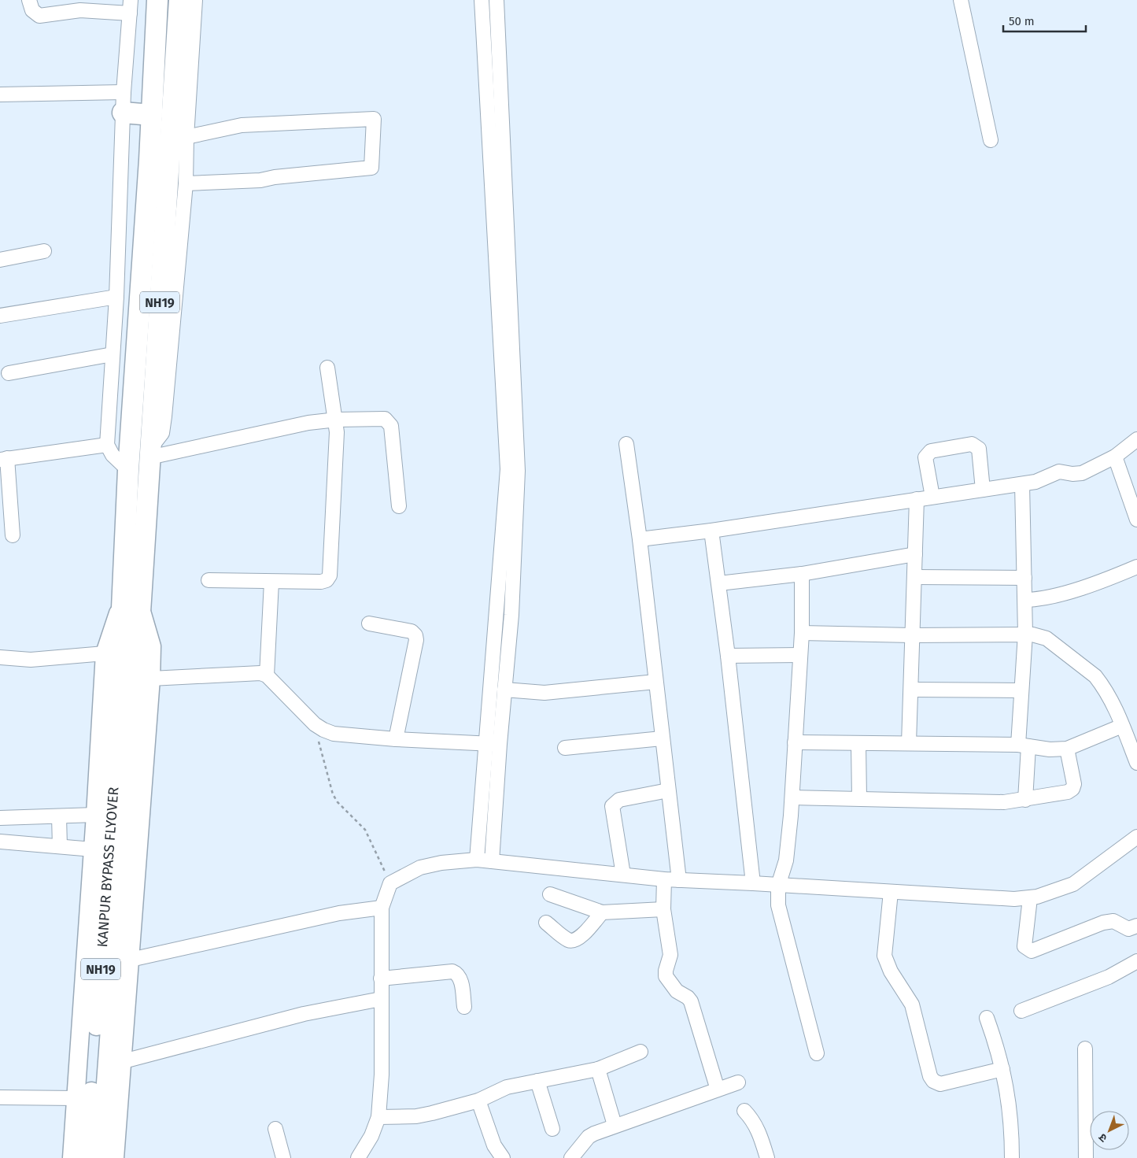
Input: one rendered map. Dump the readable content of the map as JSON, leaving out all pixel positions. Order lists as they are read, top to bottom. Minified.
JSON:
{"streets":{"highway":["NH19","KANPUR BYPASS FLYOVER"]},"crossings":[["NH19","KANPUR BYPASS FLYOVER"]],"scale_bar":"50 m","north":"bottom left"}
